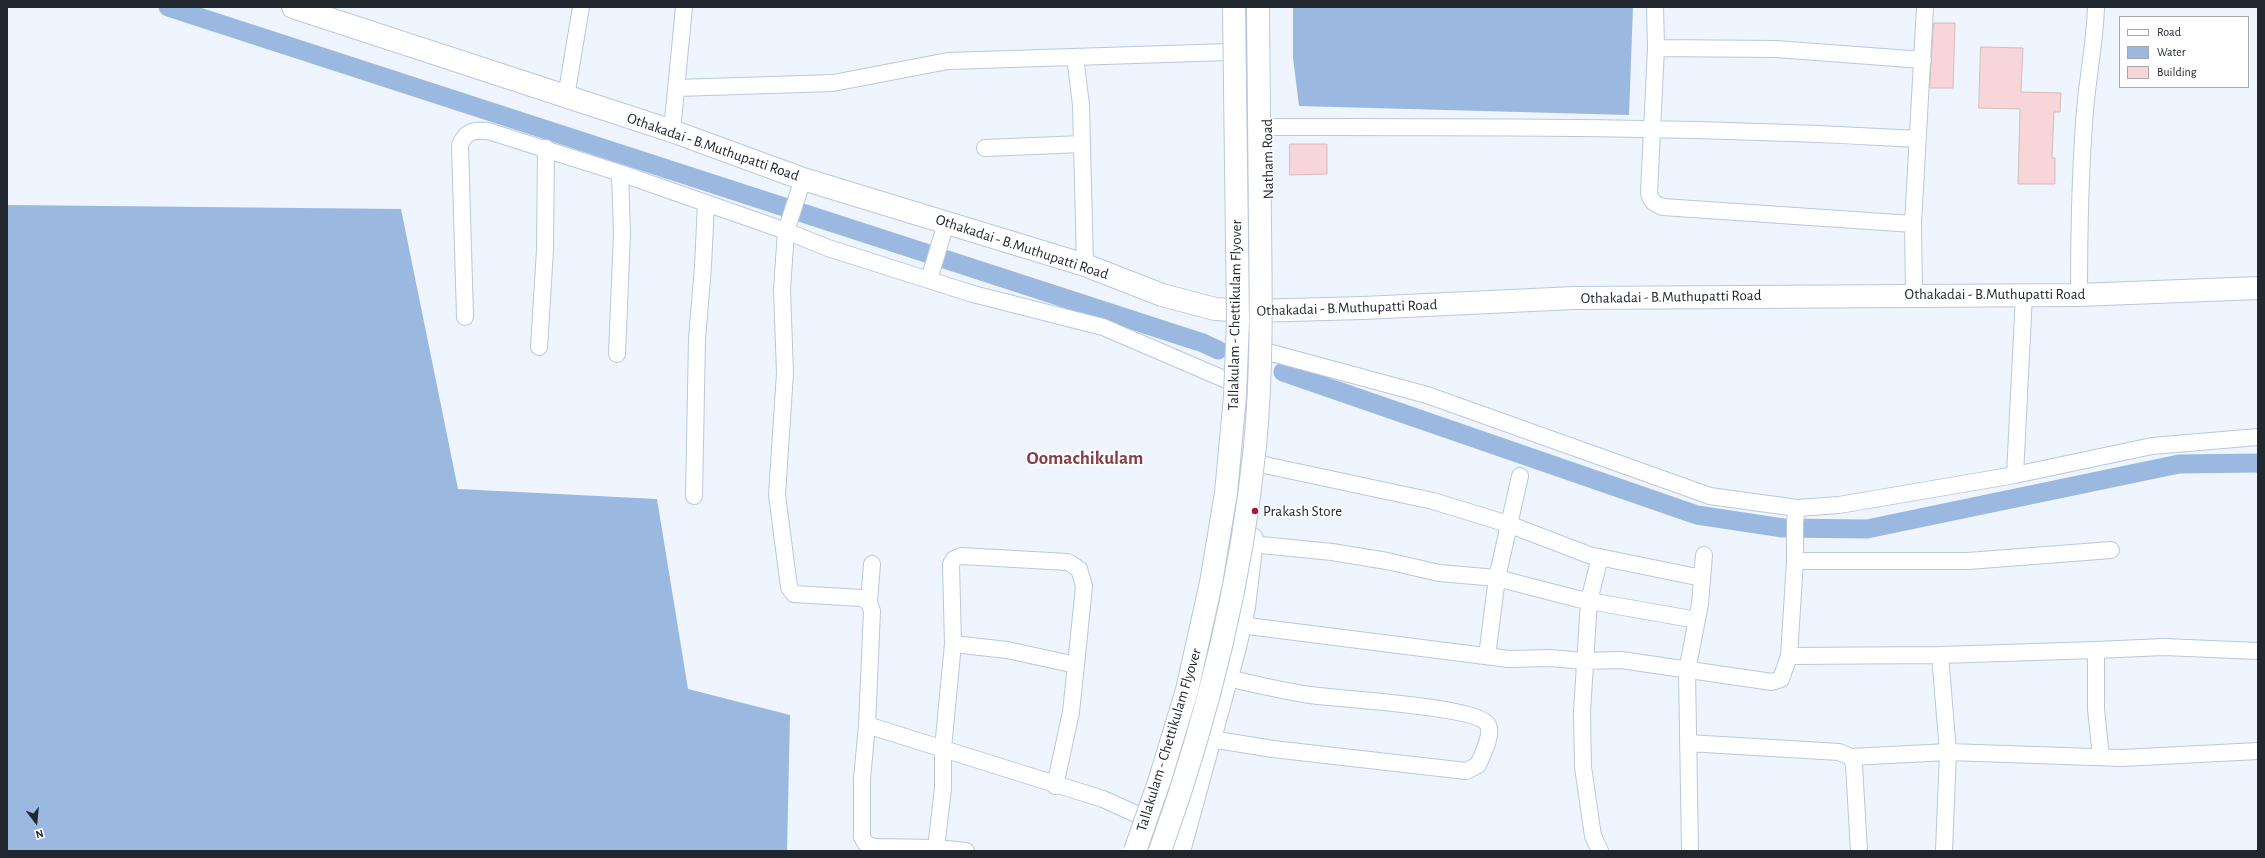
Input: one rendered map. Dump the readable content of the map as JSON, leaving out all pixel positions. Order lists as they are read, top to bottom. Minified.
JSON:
{"streets":{"main road":["Othakadai - B.Muthupatti Road","Natham Road","Tallakulam - Chettikulam Flyover"]},"crossings":[["Othakadai - B.Muthupatti Road","Natham Road"]],"districts":["Oomachikulam"],"places":["Prakash Store"],"legend":["Road","Water","Building"],"north":"bottom"}
